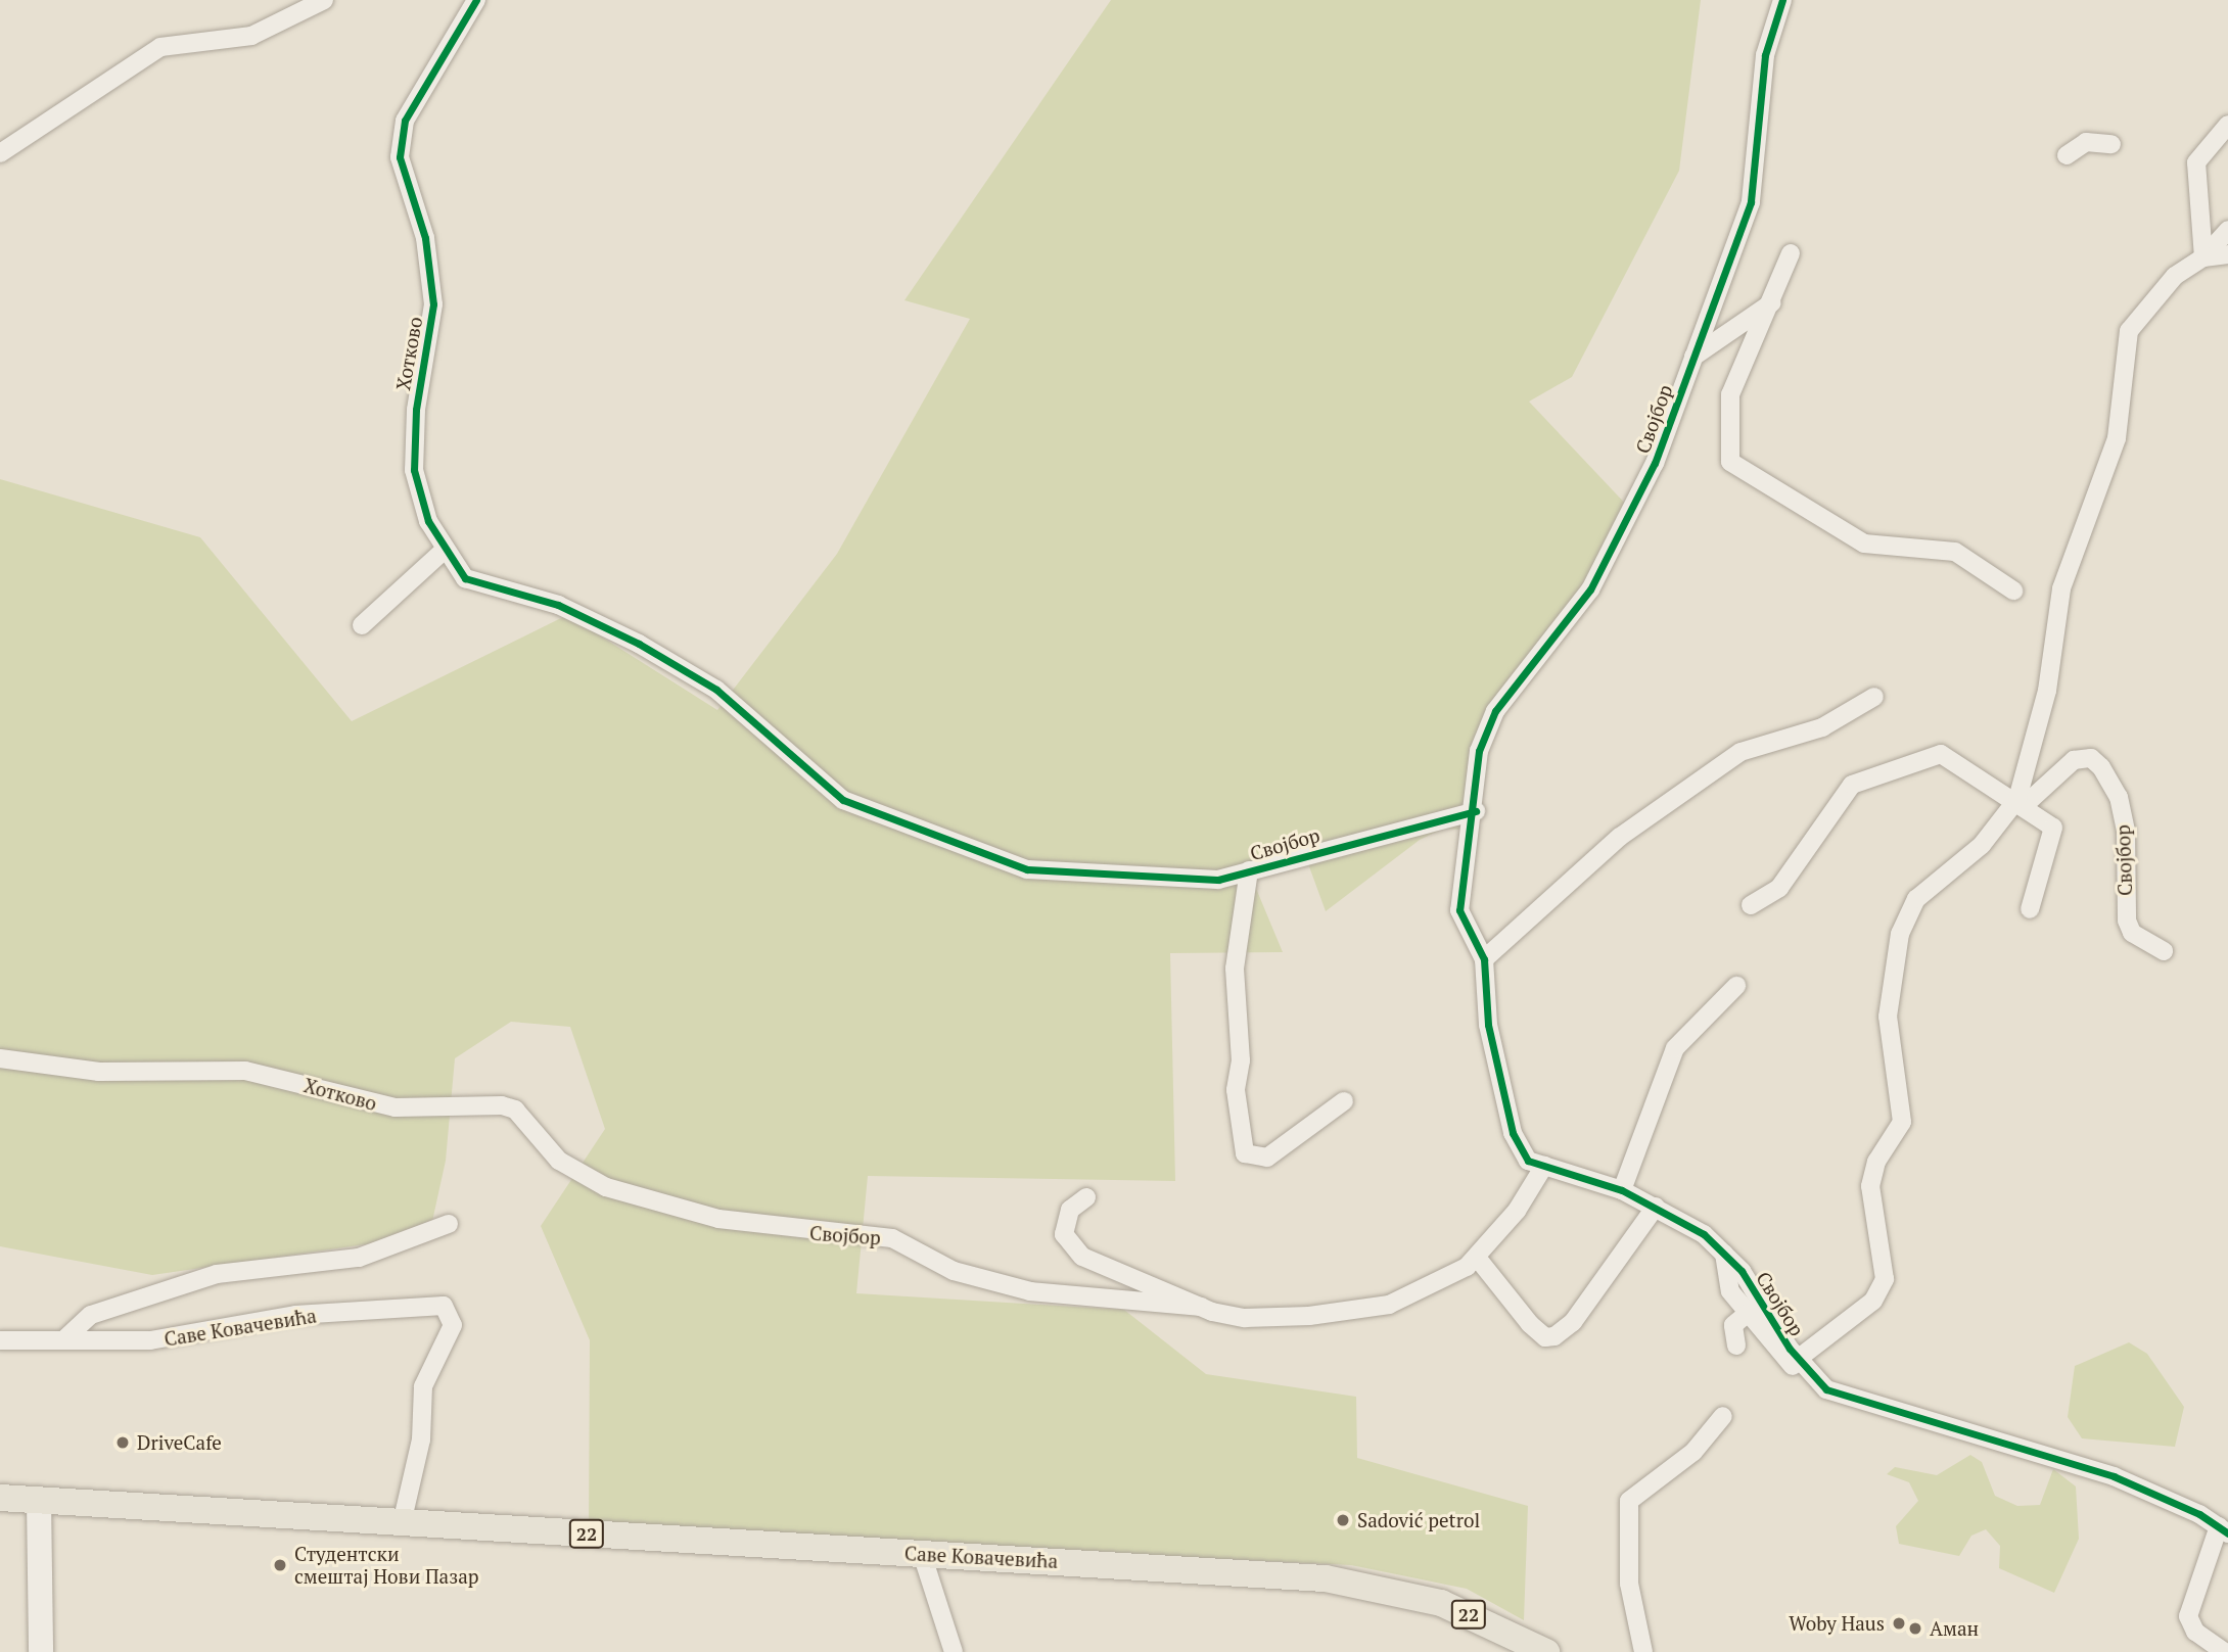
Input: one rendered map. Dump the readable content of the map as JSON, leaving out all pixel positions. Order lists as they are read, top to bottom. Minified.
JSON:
{"streets":{"main road":["Саве Ковачевића","22"],"street":["Хотково","Својбор"]},"crossings":[["Хотково","Својбор"]],"places":["DriveCafe","Sadović petrol","Студентски смештај Нови Пазар","Woby Haus","Аман"]}
